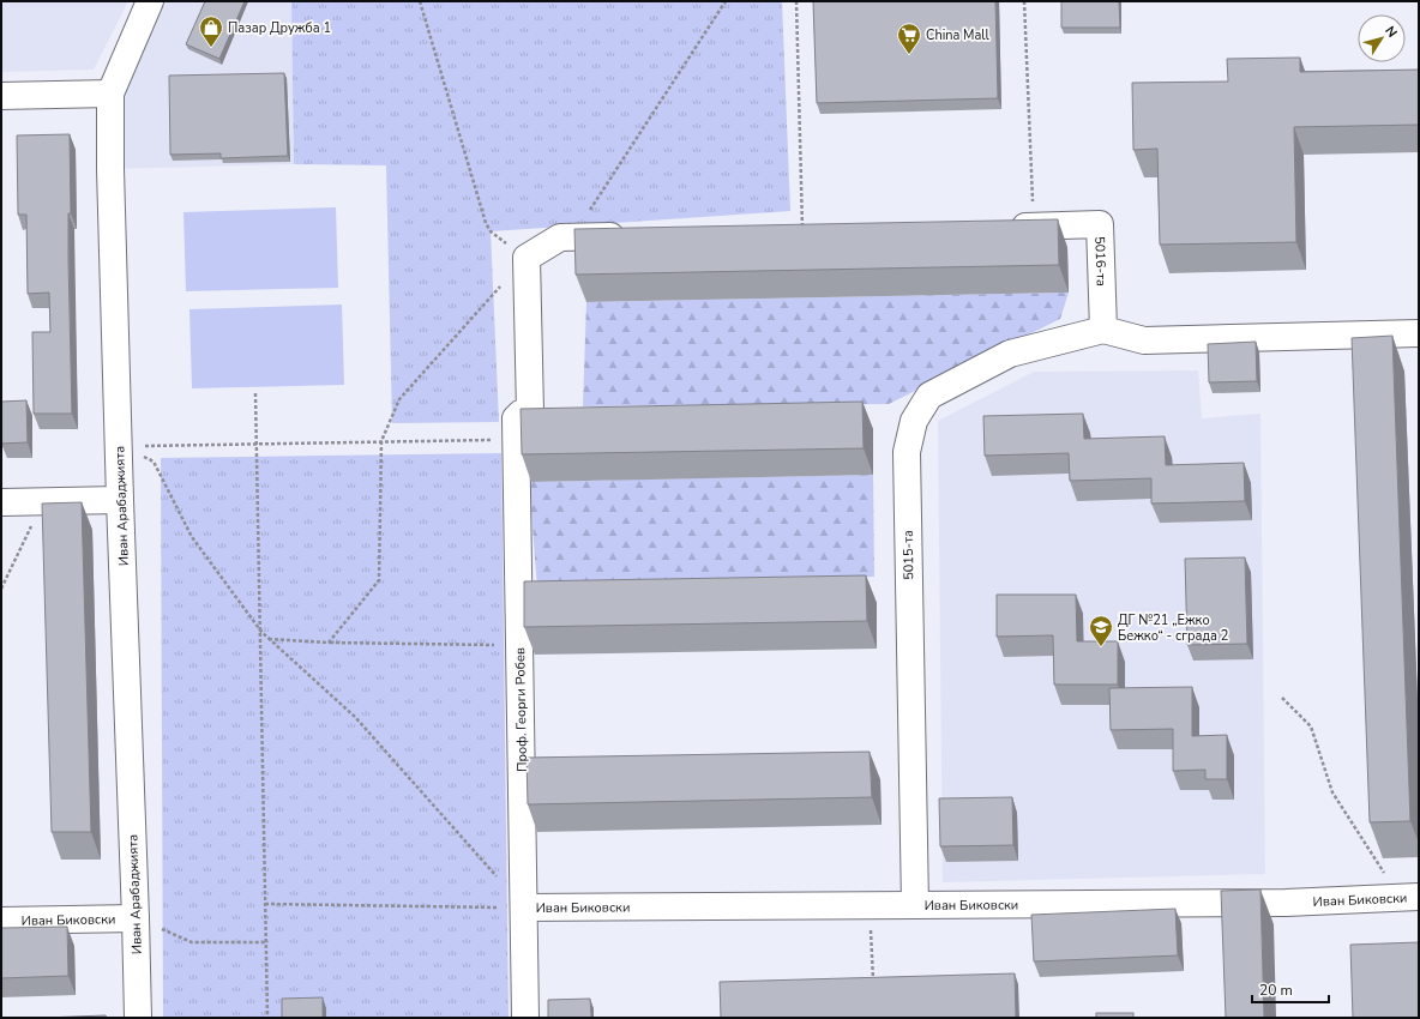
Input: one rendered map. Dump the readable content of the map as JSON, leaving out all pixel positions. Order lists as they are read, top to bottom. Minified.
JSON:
{"streets":{"street":["5016-та","Иван Арабаджията","5015-та","Проф. Георги Робев","Иван Биковски"]},"crossings":[["5016-та","5015-та"],["Иван Арабаджията","Иван Биковски"],["5015-та","Иван Биковски"],["Проф. Георги Робев","Иван Биковски"]],"places":{"shop":["Пазар Дружба 1"],"supermarket":["China Mall"],"school or university":["ДГ №21 „Ежко Бежко“ - сграда 2"]},"scale_bar":"20 m","north":"top right"}
